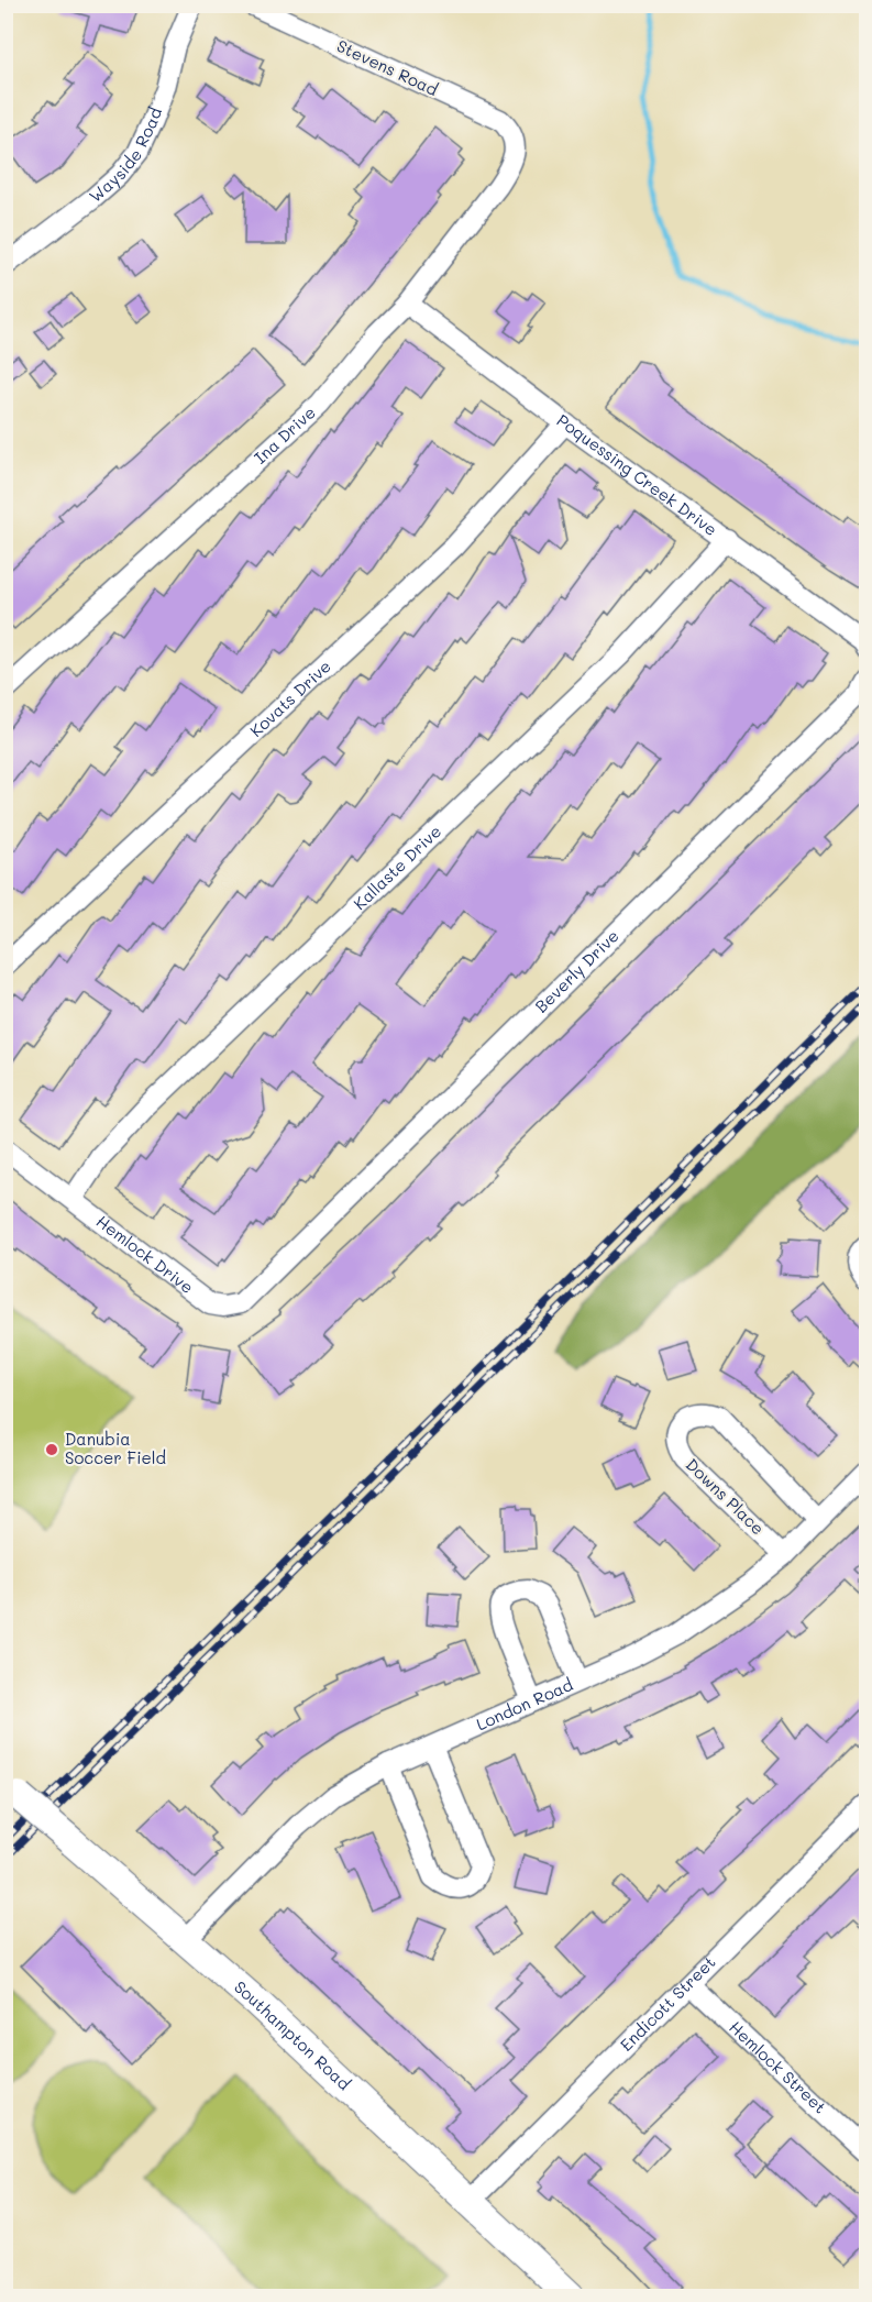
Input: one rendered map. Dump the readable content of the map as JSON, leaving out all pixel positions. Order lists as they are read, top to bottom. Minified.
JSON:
{"streets":{"street":["Stevens Road","Wayside Road","Ina Drive","Poquessing Creek Drive","Kovats Drive","Kallaste Drive","Beverly Drive","Hemlock Drive","Downs Place","London Road","Endicott Street","Southampton Road","Hemlock Street"]},"crossings":[["Stevens Road","Ina Drive"],["Ina Drive","Poquessing Creek Drive"],["Poquessing Creek Drive","Kovats Drive"],["Poquessing Creek Drive","Kallaste Drive"],["Kallaste Drive","Hemlock Drive"],["Beverly Drive","Hemlock Drive"],["Downs Place","London Road"],["London Road","Southampton Road"],["Endicott Street","Southampton Road"],["Endicott Street","Hemlock Street"]],"places":["Danubia Soccer Field"]}
